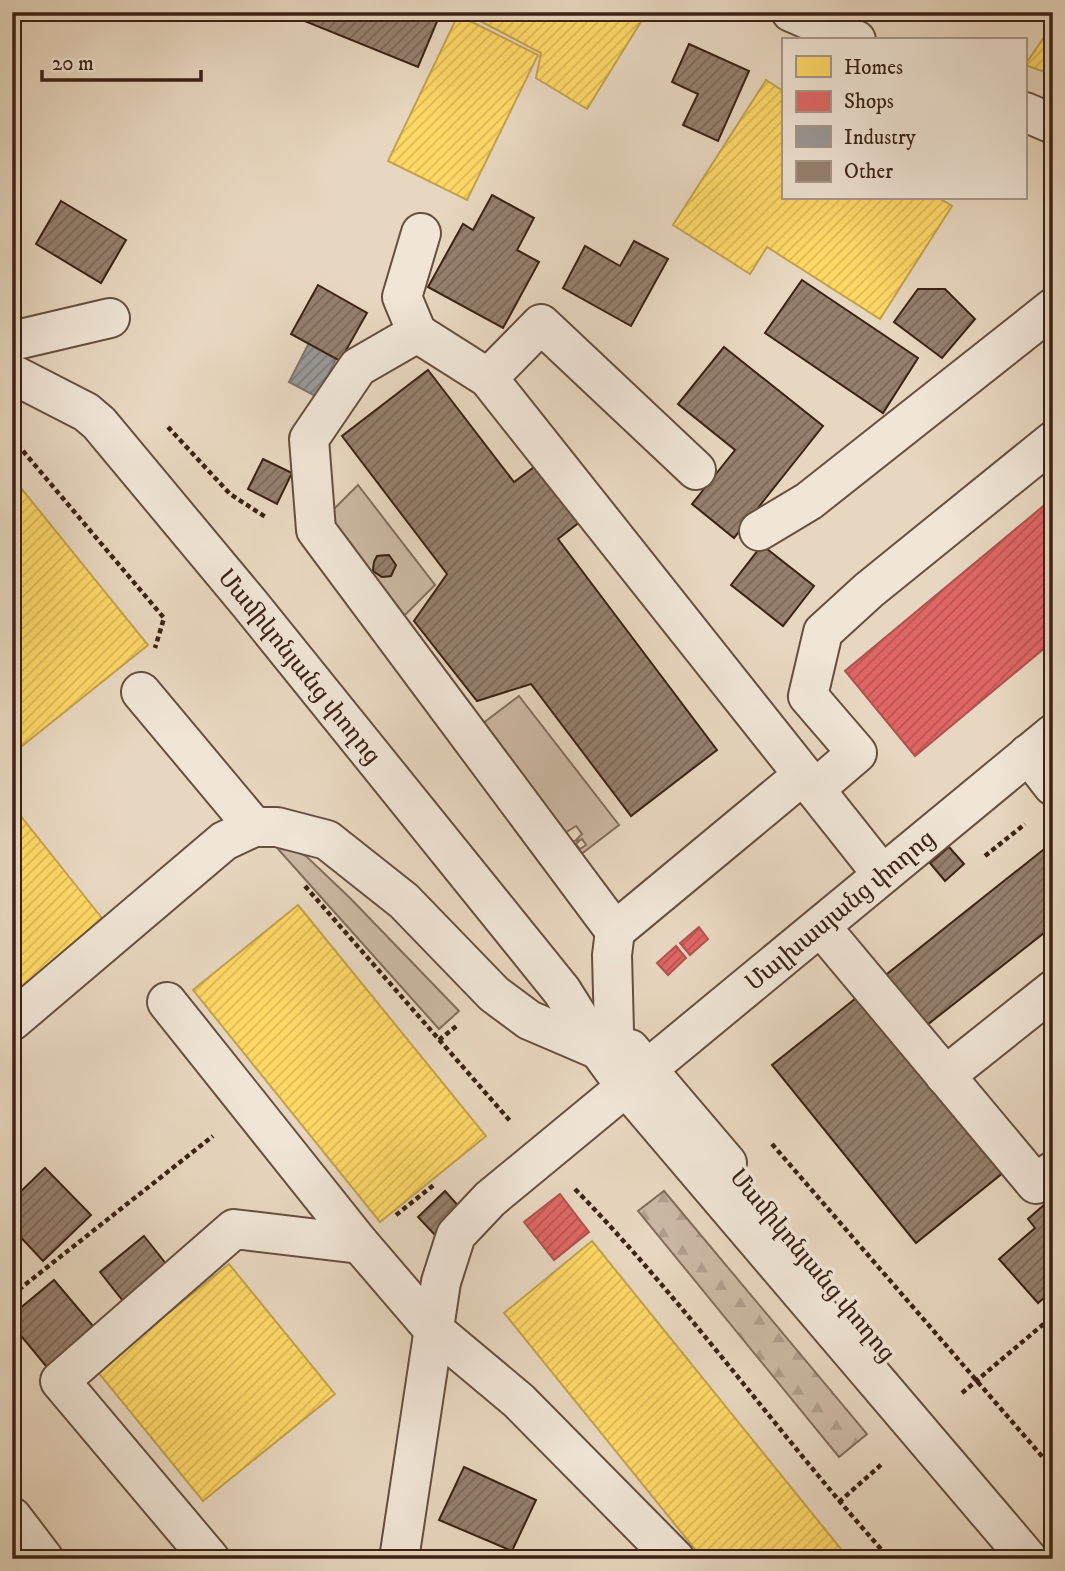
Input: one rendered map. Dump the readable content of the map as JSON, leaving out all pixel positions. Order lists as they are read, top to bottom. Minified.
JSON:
{"streets":{"street":["Մամիկոնյանց փողոց","Մալխասյանց փողոց"]},"crossings":[["Մամիկոնյանց փողոց","Մալխասյանց փողոց"]],"legend":["Homes","Shops","Industry","Other"],"scale_bar":"20 m"}
